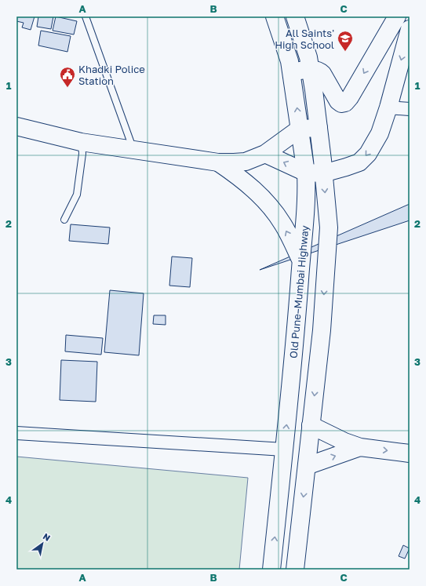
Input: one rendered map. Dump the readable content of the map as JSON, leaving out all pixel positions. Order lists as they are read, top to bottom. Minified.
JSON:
{"streets":{"main road":["Old Pune–Mumbai Highway"]},"places":{"school or university":["All Saints' High School"],"public building":["Khadki Police Station"]},"north":"top right","grid":{"columns":["A","B","C"],"rows":["1","2","3","4"]}}
